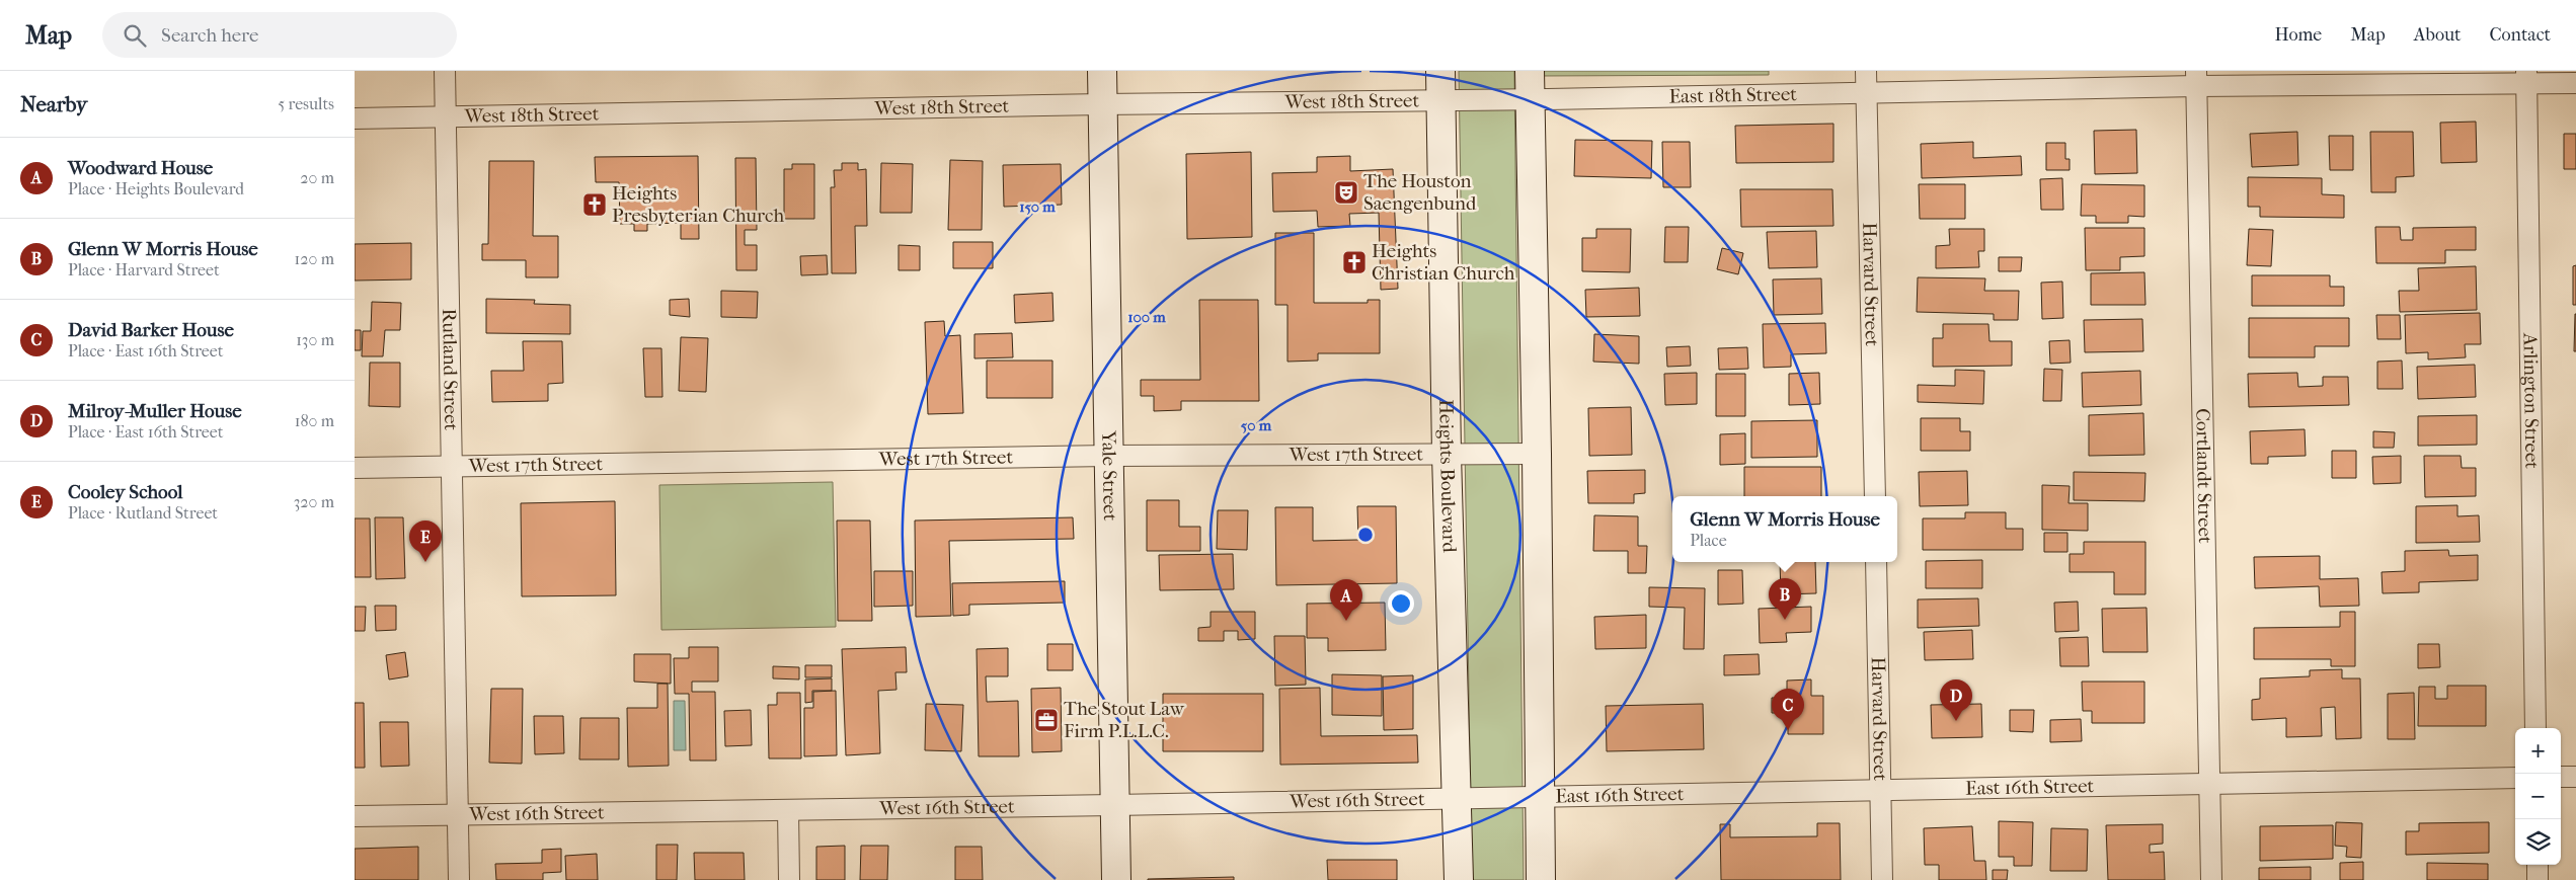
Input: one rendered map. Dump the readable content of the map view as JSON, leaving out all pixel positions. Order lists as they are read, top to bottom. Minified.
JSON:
{"streets":{"main road":["Yale Street","Heights Boulevard"],"street":["East 18th Street","West 18th Street","Harvard Street","Rutland Street","Arlington Street","West 17th Street","Cortlandt Street","East 16th Street","West 16th Street"]},"crossings":[["East 18th Street","West 18th Street"],["East 18th Street","Harvard Street"],["East 18th Street","Arlington Street"],["East 18th Street","Cortlandt Street"],["West 18th Street","Rutland Street"],["West 18th Street","Yale Street"],["West 18th Street","Heights Boulevard"],["Harvard Street","East 16th Street"],["Rutland Street","West 17th Street"],["Rutland Street","West 16th Street"],["West 17th Street","Yale Street"],["West 17th Street","Heights Boulevard"],["Cortlandt Street","East 16th Street"],["Yale Street","West 16th Street"],["Heights Boulevard","West 16th Street"],["East 16th Street","West 16th Street"]],"places":{"theatre":["The Houston Saengenbund"],"church":["Heights Presbyterian Church","Heights Christian Church"],"office":["The Stout Law Firm P.L.L.C."]},"page":{"header":"Map","search":"Search here","nav":["Home","Map","About","Contact"],"heading":["Nearby","5 results"],"list":[{"mark":"A","name":"Woodward House","note":"Place · Heights Boulevard","value":"20 m"},{"mark":"B","name":"Glenn W Morris House","note":"Place · Harvard Street","value":"120 m"},{"mark":"C","name":"David Barker House","note":"Place · East 16th Street","value":"130 m"},{"mark":"D","name":"Milroy-Muller House","note":"Place · East 16th Street","value":"180 m"},{"mark":"E","name":"Cooley School","note":"Place · Rutland Street","value":"320 m"}],"popup":["Glenn W Morris House","Place"],"pins":["E","B","A","D","C"],"map_buttons":["+","−"]},"rings":["150 m","100 m","50 m"]}
